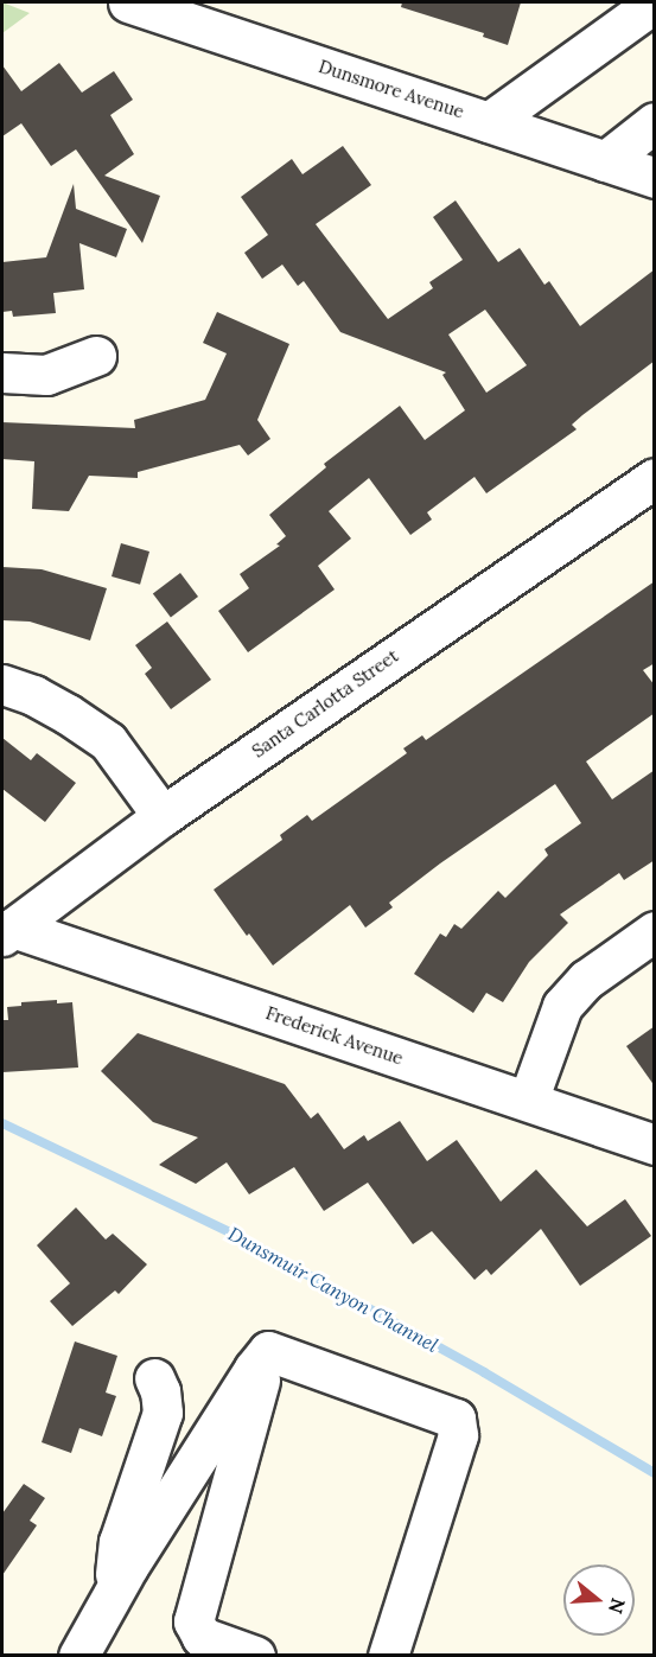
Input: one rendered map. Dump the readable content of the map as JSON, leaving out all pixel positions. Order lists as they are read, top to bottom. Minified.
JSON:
{"streets":{"street":["Dunsmore Avenue","Santa Carlotta Street","Frederick Avenue"]},"crossings":[["Santa Carlotta Street","Frederick Avenue"]],"water":["Dunsmuir Canyon Channel"],"north":"right"}
